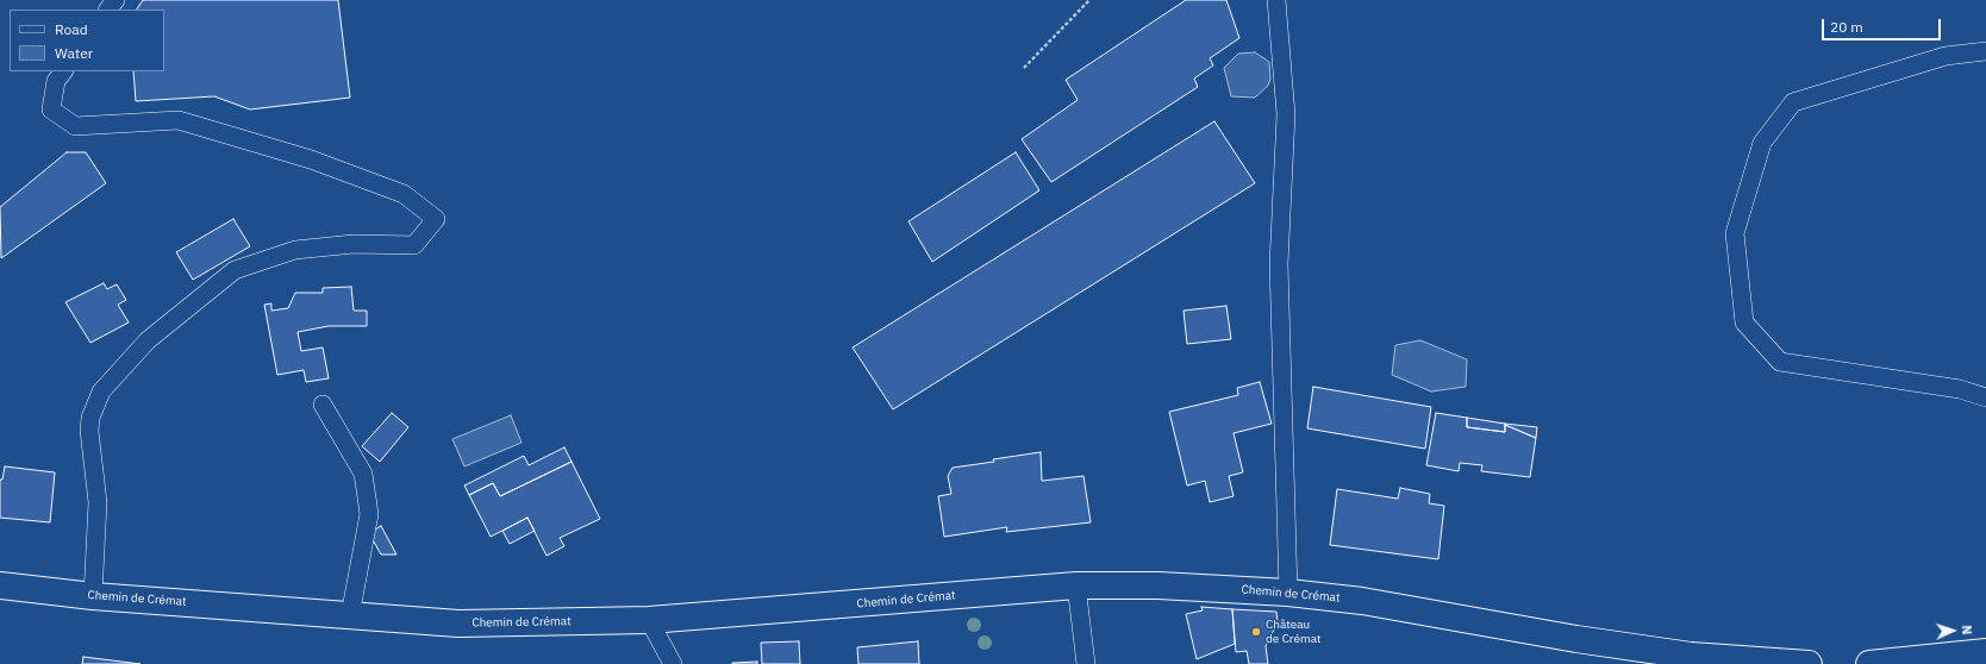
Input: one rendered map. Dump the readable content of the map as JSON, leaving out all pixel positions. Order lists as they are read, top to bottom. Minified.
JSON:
{"streets":{"street":["Chemin de Crémat"]},"places":["Château de Crémat"],"legend":["Road","Water"],"scale_bar":"20 m","north":"right"}
